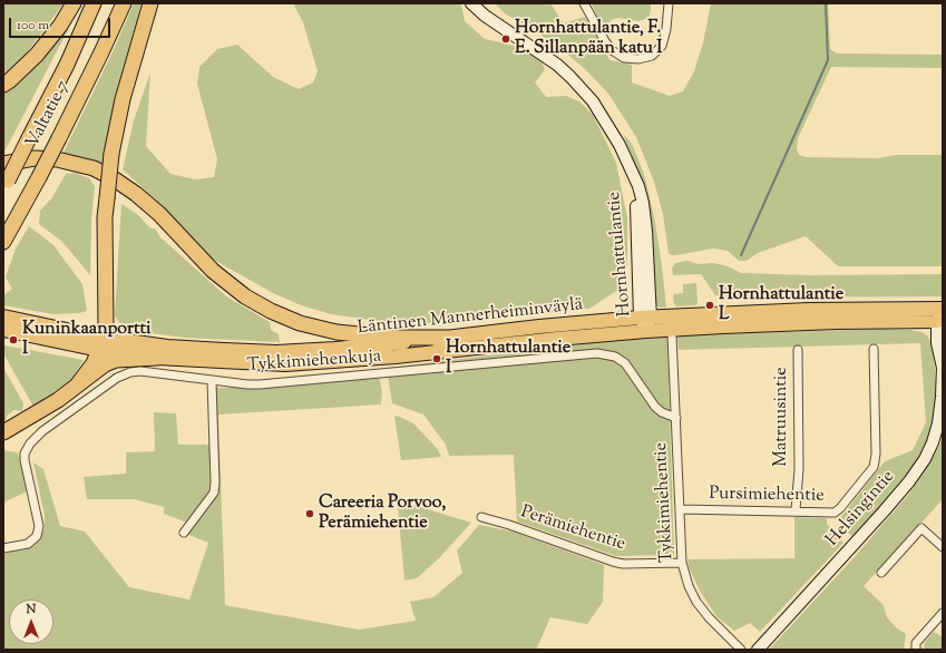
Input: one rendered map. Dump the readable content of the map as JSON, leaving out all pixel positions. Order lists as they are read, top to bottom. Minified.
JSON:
{"streets":{"highway":["Valtatie 7"],"main road":["Läntinen Mannerheiminväylä"],"street":["Hornhattulantie","Tykkimiehenkuja","Matruusintie","Pursimiehentie","Tykkimiehentie","Helsingintie","Perämiehentie"]},"crossings":[["Hornhattulantie","Läntinen Mannerheiminväylä"],["Läntinen Mannerheiminväylä","Helsingintie"],["Tykkimiehenkuja","Tykkimiehentie"],["Matruusintie","Pursimiehentie"],["Pursimiehentie","Tykkimiehentie"],["Tykkimiehentie","Perämiehentie"]],"places":["Hornhattulantie, F. E. Sillanpään katu I","Hornhattulantie L","Kuninkaanportti I","Hornhattulantie I","Careeria Porvoo, Perämiehentie"],"scale_bar":"100 m","north":"top"}
